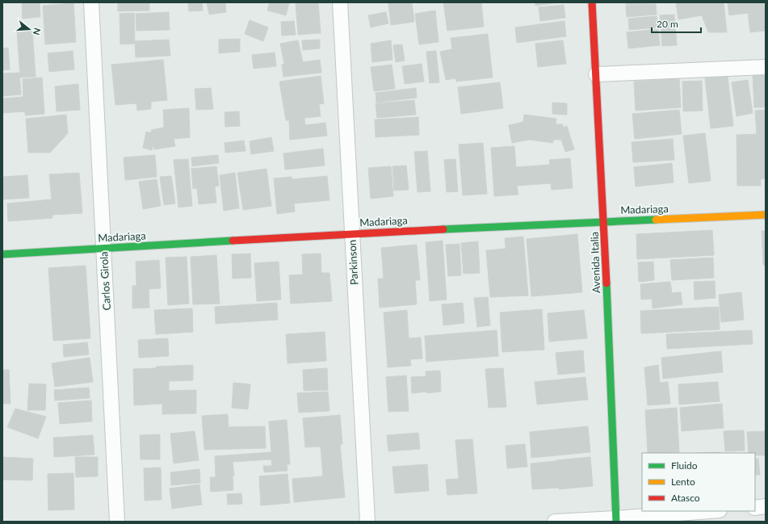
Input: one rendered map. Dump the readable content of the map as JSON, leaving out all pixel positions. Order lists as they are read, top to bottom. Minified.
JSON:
{"streets":{"street":["Madariaga","Parkinson","Avenida Italia","Carlos Girola"]},"crossings":[["Madariaga","Parkinson"],["Madariaga","Avenida Italia"],["Madariaga","Carlos Girola"]],"legend":["Fluido","Lento","Atasco"],"scale_bar":"20 m","north":"right"}
